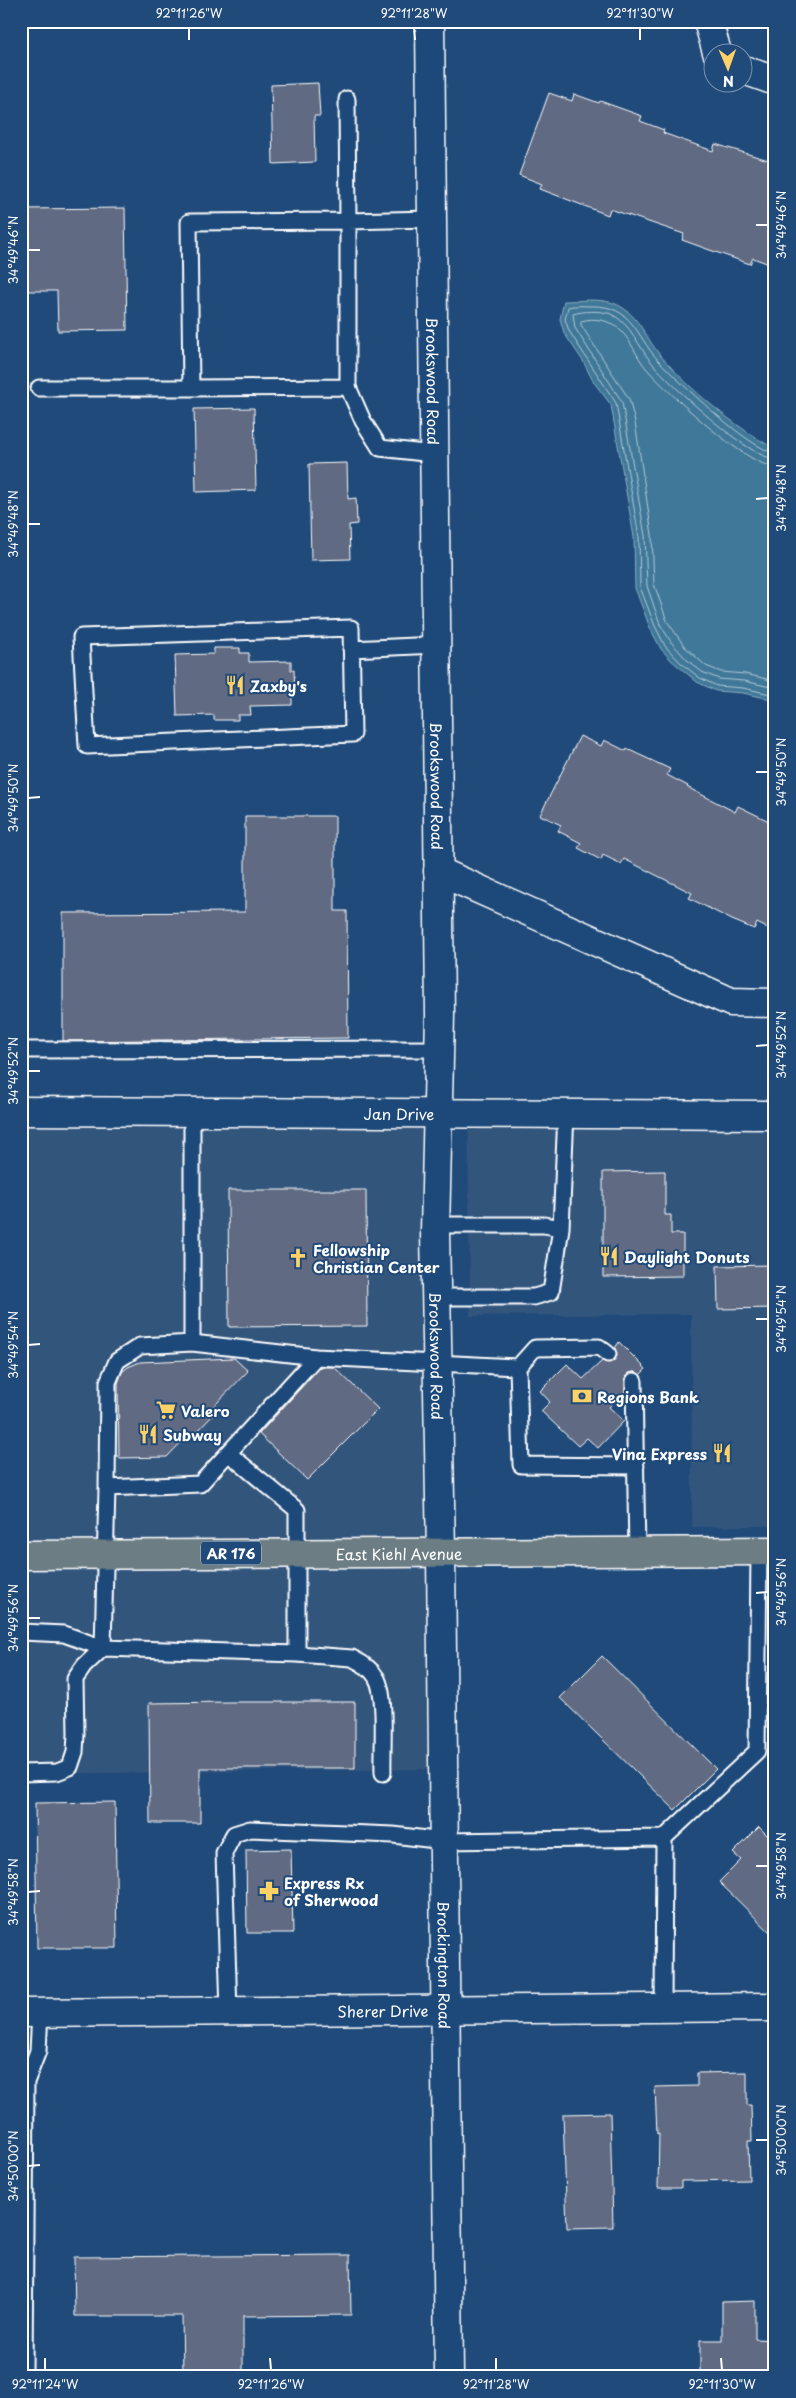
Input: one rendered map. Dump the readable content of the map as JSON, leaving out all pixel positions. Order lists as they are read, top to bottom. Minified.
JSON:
{"streets":{"main road":["Brookswood Road","Jan Drive","East Kiehl Avenue","AR 176","Brockington Road","Sherer Drive"]},"crossings":[["Brookswood Road","Jan Drive"],["Brookswood Road","East Kiehl Avenue"],["Brookswood Road","Brockington Road"],["East Kiehl Avenue","Brockington Road"],["Brockington Road","Sherer Drive"]],"places":{"restaurant":["Zaxby's","Daylight Donuts","Subway","Vina Express"],"church":["Fellowship Christian Center"],"bank":["Regions Bank"],"supermarket":["Valero"],"pharmacy":["Express Rx of Sherwood"]},"north":"bottom","coordinates":["92°11'26\"W","92°11'28\"W","92°11'30\"W","34°49'46\"N","34°49'48\"N","34°49'50\"N","34°49'52\"N","34°49'54\"N","34°49'56\"N","34°49'58\"N","34°50'00\"N","92°11'24\"W"]}
